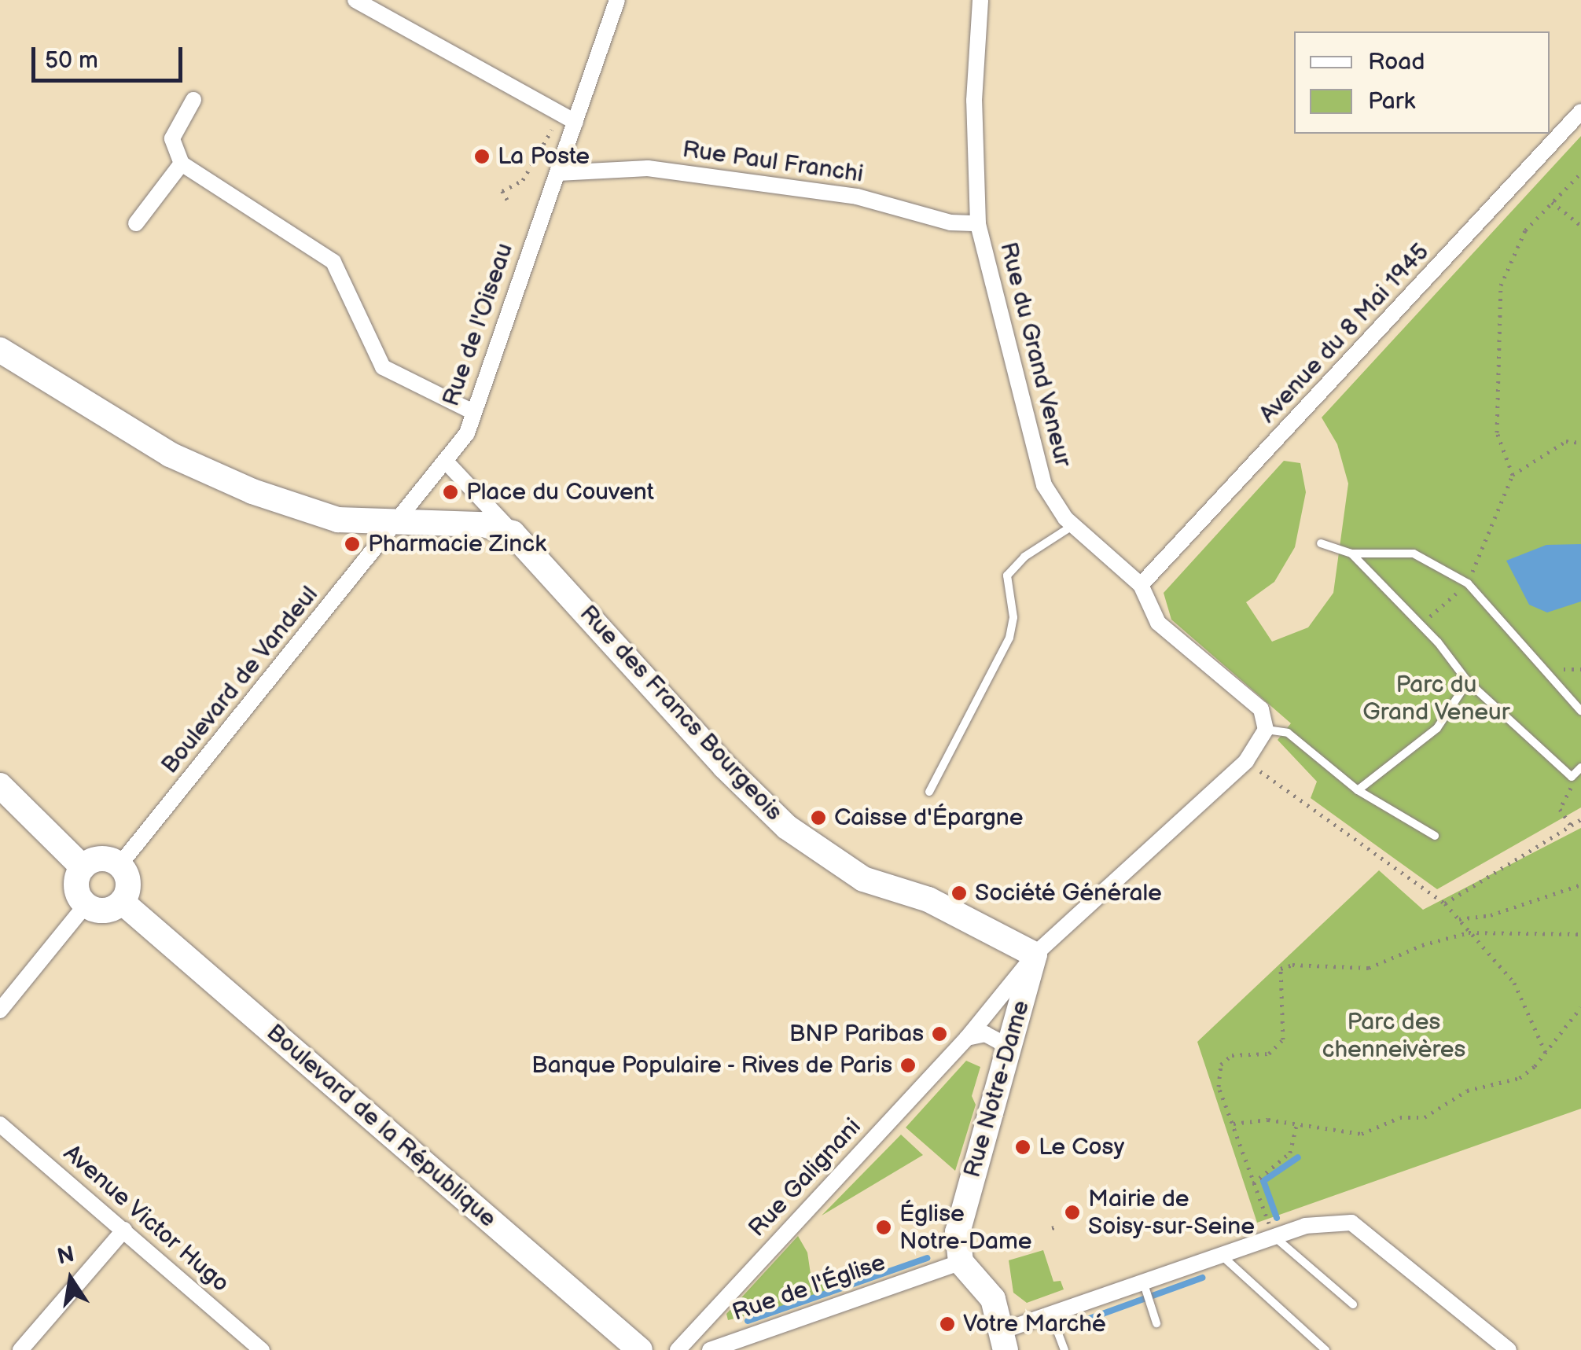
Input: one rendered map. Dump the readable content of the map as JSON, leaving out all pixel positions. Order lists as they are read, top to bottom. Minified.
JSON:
{"streets":{"main road":["Rue des Francs Bourgeois","Rue Notre-Dame","Boulevard de la République"],"street":["Rue Paul Franchi","Rue de l'Oiseau","Avenue du 8 Mai 1945","Rue du Grand Veneur","Boulevard de Vandeul","Rue Galignani","Avenue Victor Hugo","Rue de l'Église"]},"crossings":[["Rue Paul Franchi","Rue de l'Oiseau"],["Rue Paul Franchi","Rue du Grand Veneur"],["Rue de l'Oiseau","Boulevard de Vandeul"],["Rue de l'Oiseau","Rue des Francs Bourgeois"],["Avenue du 8 Mai 1945","Rue du Grand Veneur"],["Boulevard de Vandeul","Boulevard de la République"],["Rue des Francs Bourgeois","Rue Notre-Dame"],["Rue des Francs Bourgeois","Rue Galignani"],["Rue Notre-Dame","Rue Galignani"],["Rue Notre-Dame","Rue de l'Église"],["Rue Galignani","Rue de l'Église"]],"parks":["Parc du Grand Veneur","Parc des chenneivères"],"places":["La Poste","Place du Couvent","Pharmacie Zinck","Caisse d'Épargne","Société Générale","BNP Paribas","Banque Populaire - Rives de Paris","Le Cosy","Mairie de Soisy-sur-Seine","Église Notre-Dame","Votre Marché"],"legend":["Road","Park"],"scale_bar":"50 m","north":"top"}
